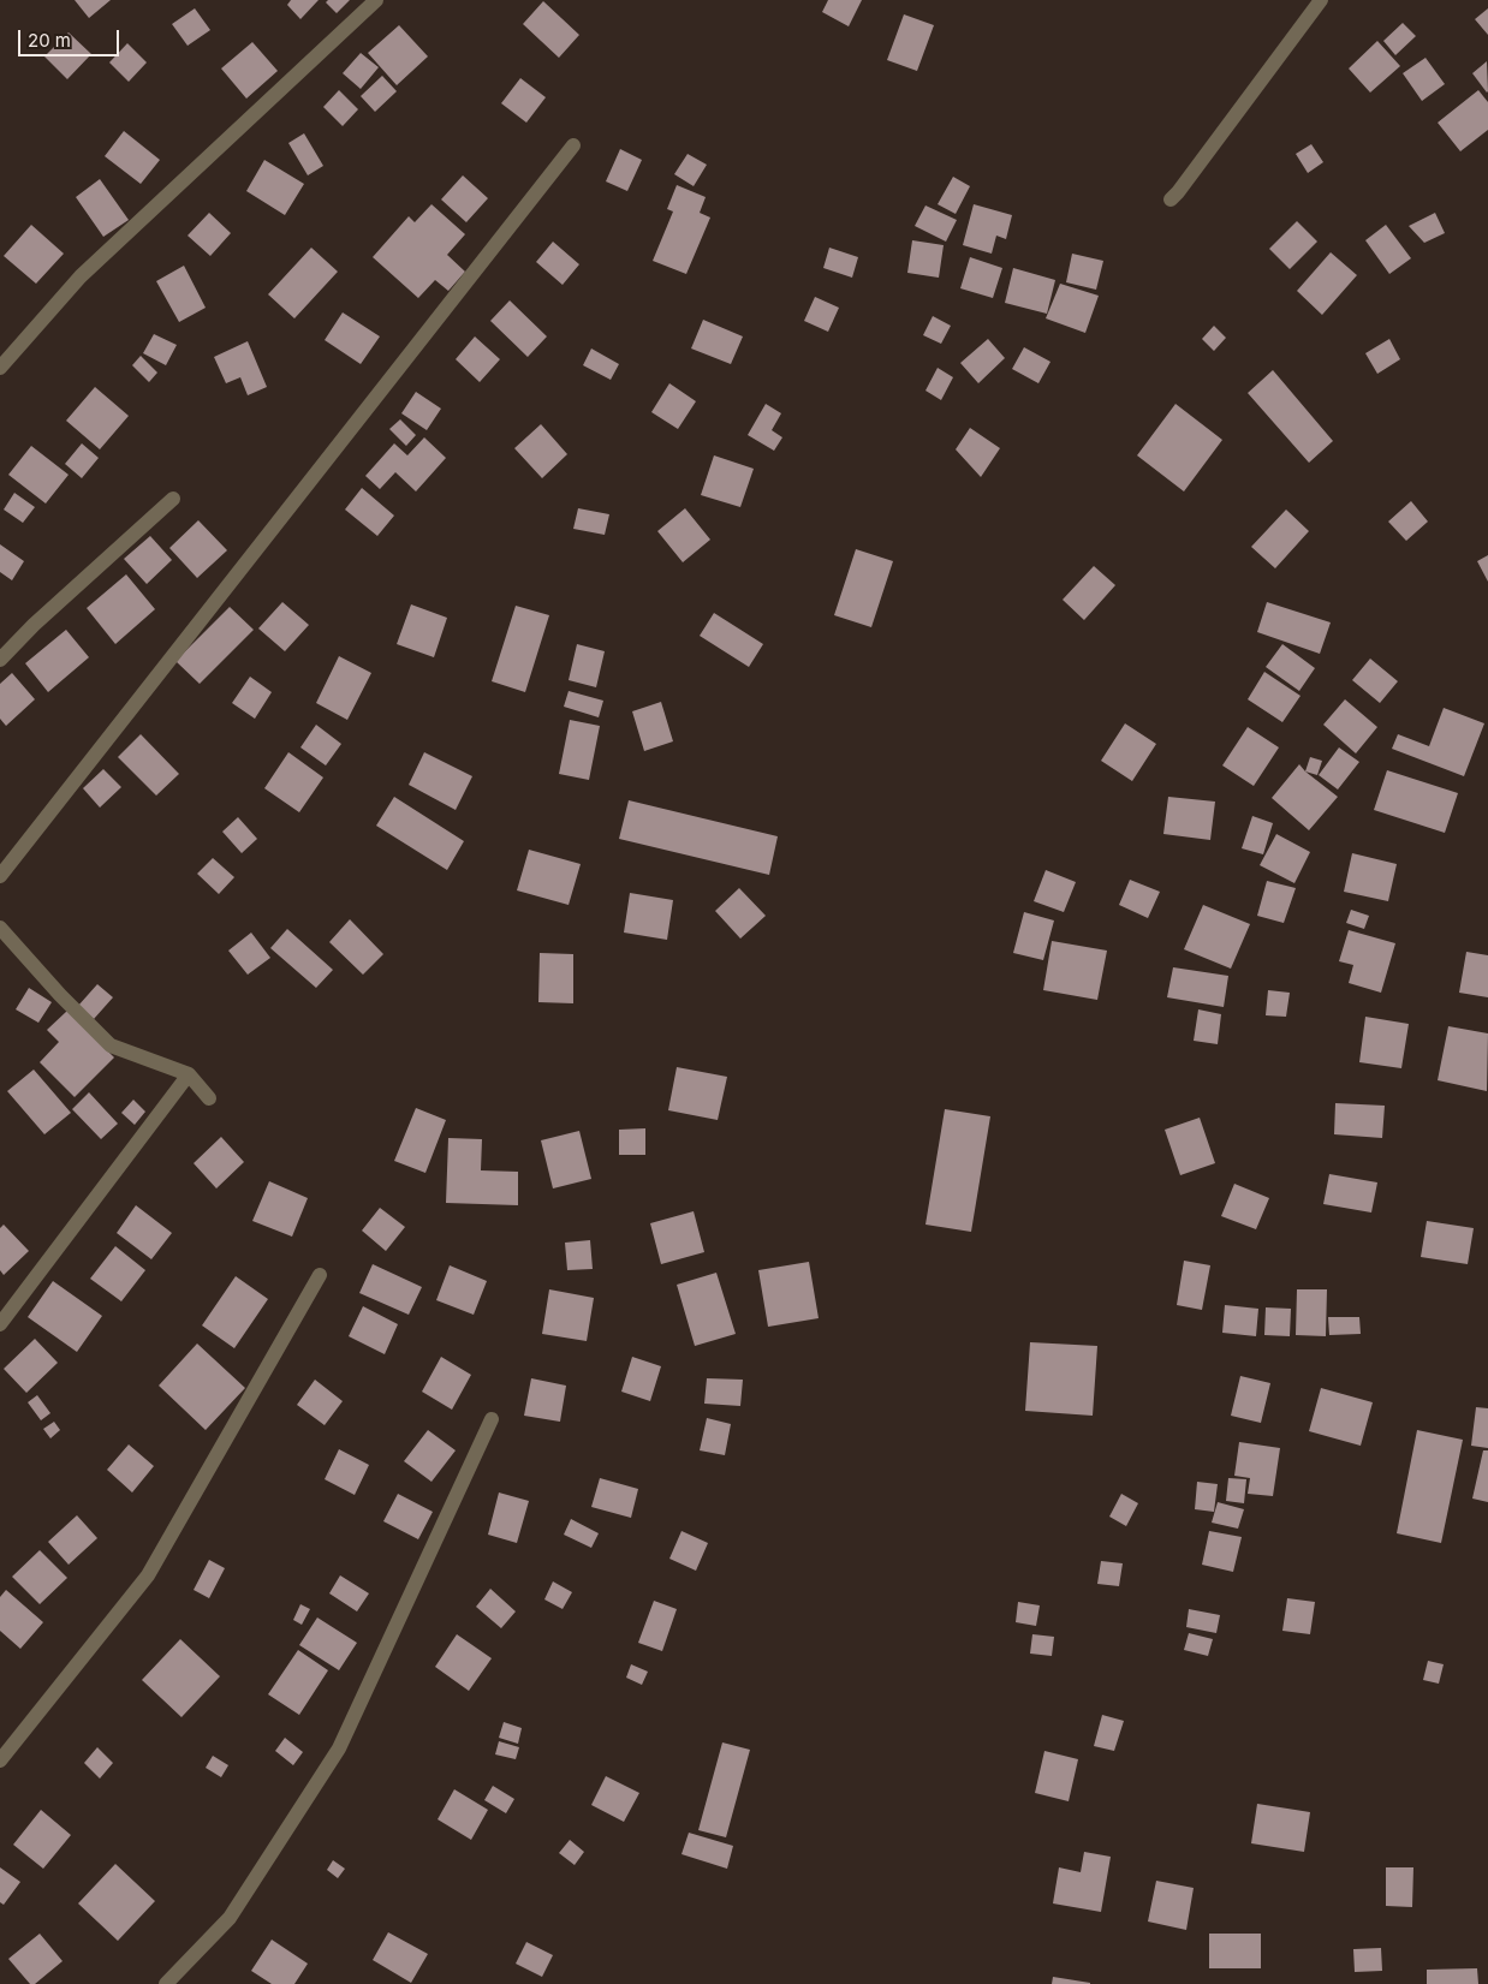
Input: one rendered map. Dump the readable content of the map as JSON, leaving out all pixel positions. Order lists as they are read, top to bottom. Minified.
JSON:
{"scale_bar":"20 m"}
